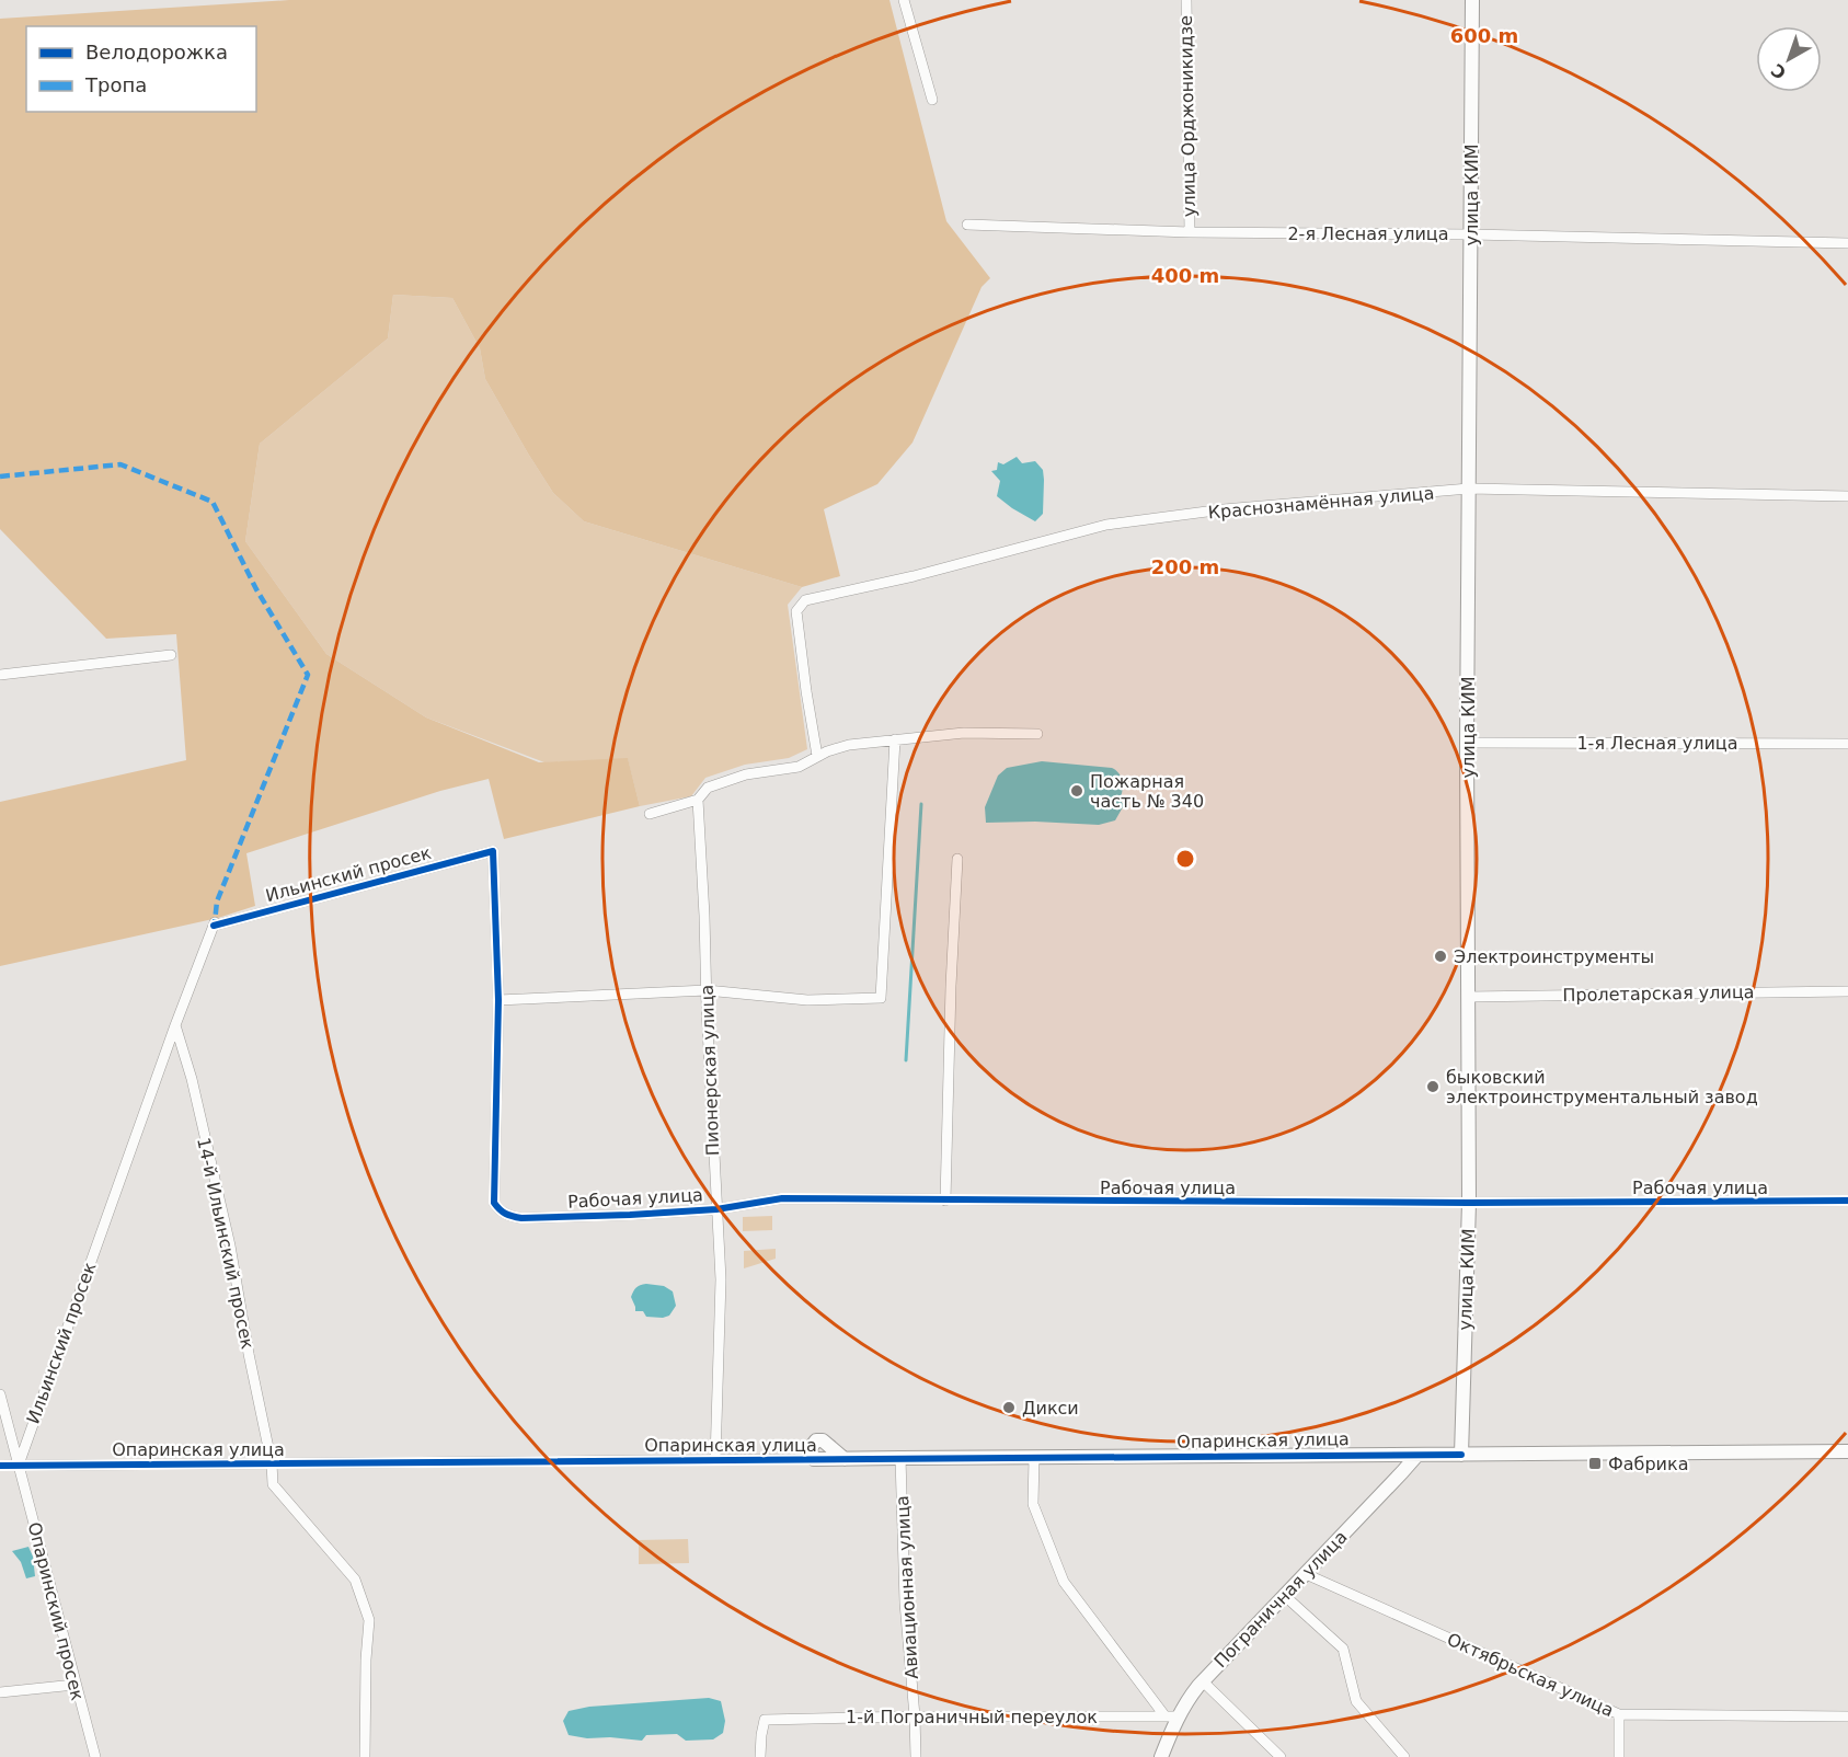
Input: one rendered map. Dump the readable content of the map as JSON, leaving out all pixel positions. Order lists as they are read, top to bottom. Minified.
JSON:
{"streets":{"main road":["улица КИМ","Опаринская улица","Пограничная улица"],"street":["улица Орджоникидзе","2-я Лесная улица","Краснознамённая улица","1-я Лесная улица","Ильинский просек","Пролетарская улица","Пионерская улица","Рабочая улица","14-й Ильинский просек","Авиационная улица","Опаринский просек","Октябрьская улица","1-й Пограничный переулок"]},"crossings":[["улица Орджоникидзе","2-я Лесная улица"],["улица КИМ","2-я Лесная улица"],["улица КИМ","Краснознамённая улица"],["улица КИМ","1-я Лесная улица"],["улица КИМ","Пролетарская улица"],["улица КИМ","Рабочая улица"],["улица КИМ","Опаринская улица"],["Ильинский просек","Рабочая улица"],["Ильинский просек","14-й Ильинский просек"],["Ильинский просек","Опаринская улица"],["Ильинский просек","Опаринский просек"],["Пионерская улица","Рабочая улица"],["Пионерская улица","Опаринская улица"],["14-й Ильинский просек","Опаринская улица"],["Опаринская улица","Авиационная улица"],["Опаринская улица","Пограничная улица"],["Опаринская улица","Опаринский просек"],["Авиационная улица","1-й Пограничный переулок"],["Пограничная улица","Октябрьская улица"],["Пограничная улица","1-й Пограничный переулок"]],"places":{"other":["Пожарная часть № 340","Электроинструменты","быковский электроинструментальный завод","Дикси"],"transit":["Фабрика"]},"legend":["Велодорожка","Тропа"],"north":"bottom left","rings":["600 m","400 m","200 m"]}
